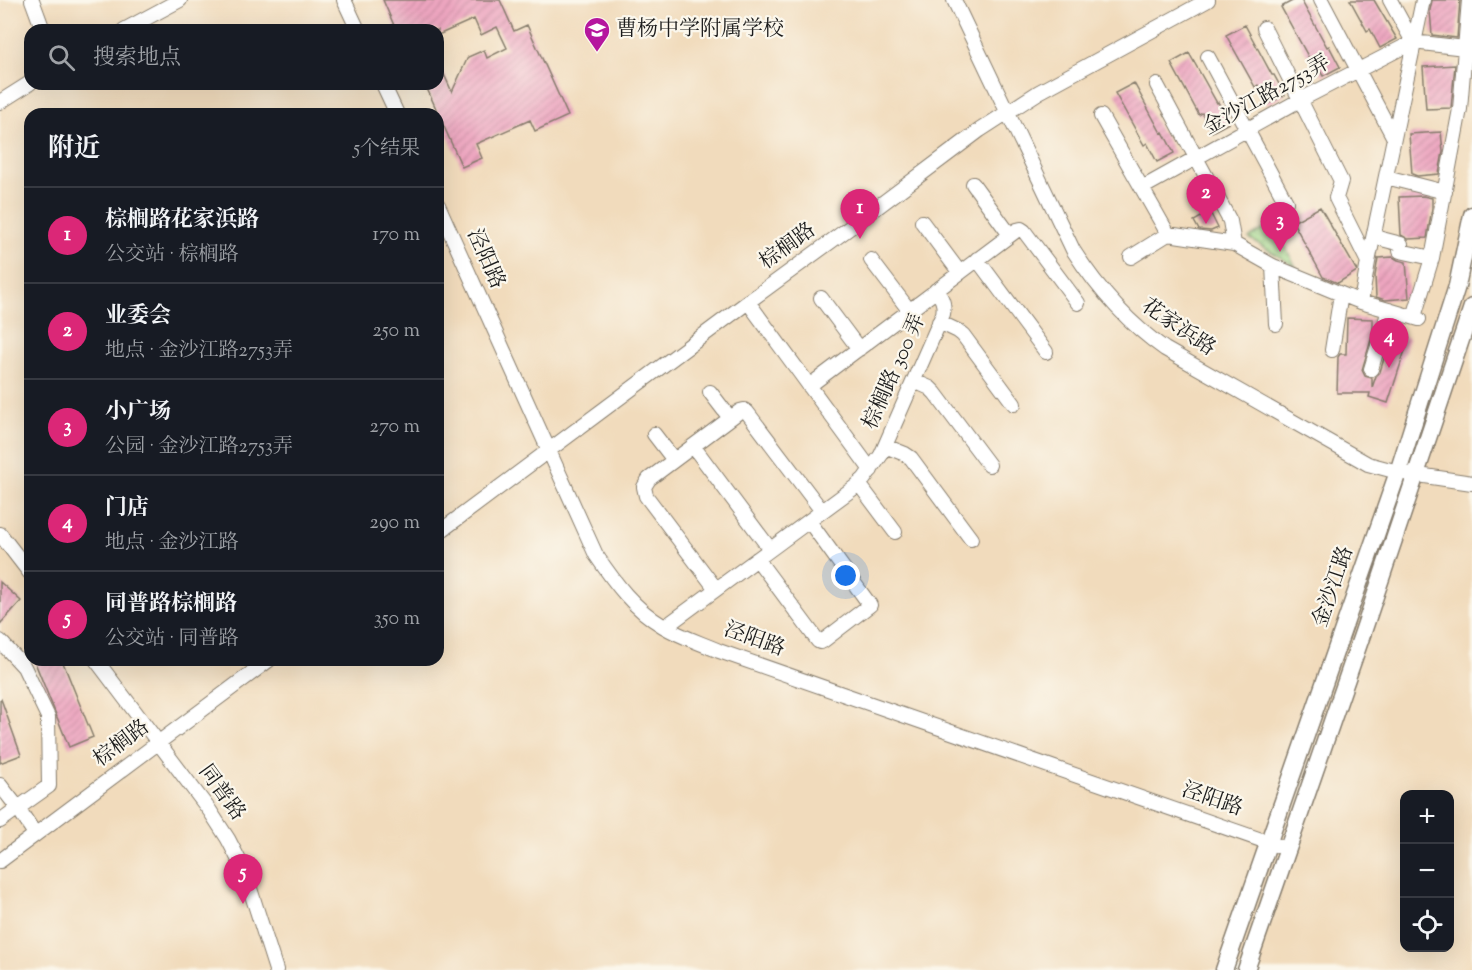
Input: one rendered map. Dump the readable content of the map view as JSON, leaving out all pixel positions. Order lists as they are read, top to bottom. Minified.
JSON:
{"streets":{"main road":["金沙江路"],"street":["金沙江路2753弄","棕榈路","泾阳路","花家浜路","棕榈路 300 弄","同普路"]},"crossings":[["棕榈路","泾阳路"],["棕榈路","花家浜路"],["棕榈路","棕榈路 300 弄"],["棕榈路","同普路"],["泾阳路","棕榈路 300 弄"],["泾阳路","金沙江路"],["花家浜路","金沙江路"]],"places":{"school or university":["曹杨中学附属学校"]},"page":{"search":"搜索地点","heading":["附近","5个结果"],"pins":["2","1","3","4","5"],"list":[{"mark":"1","name":"棕榈路花家浜路","note":"公交站 · 棕榈路","value":"170 m"},{"mark":"2","name":"业委会","note":"地点 · 金沙江路2753弄","value":"250 m"},{"mark":"3","name":"小广场","note":"公园 · 金沙江路2753弄","value":"270 m"},{"mark":"4","name":"门店","note":"地点 · 金沙江路","value":"290 m"},{"mark":"5","name":"同普路棕榈路","note":"公交站 · 同普路","value":"350 m"}],"map_buttons":["+","−"]}}
